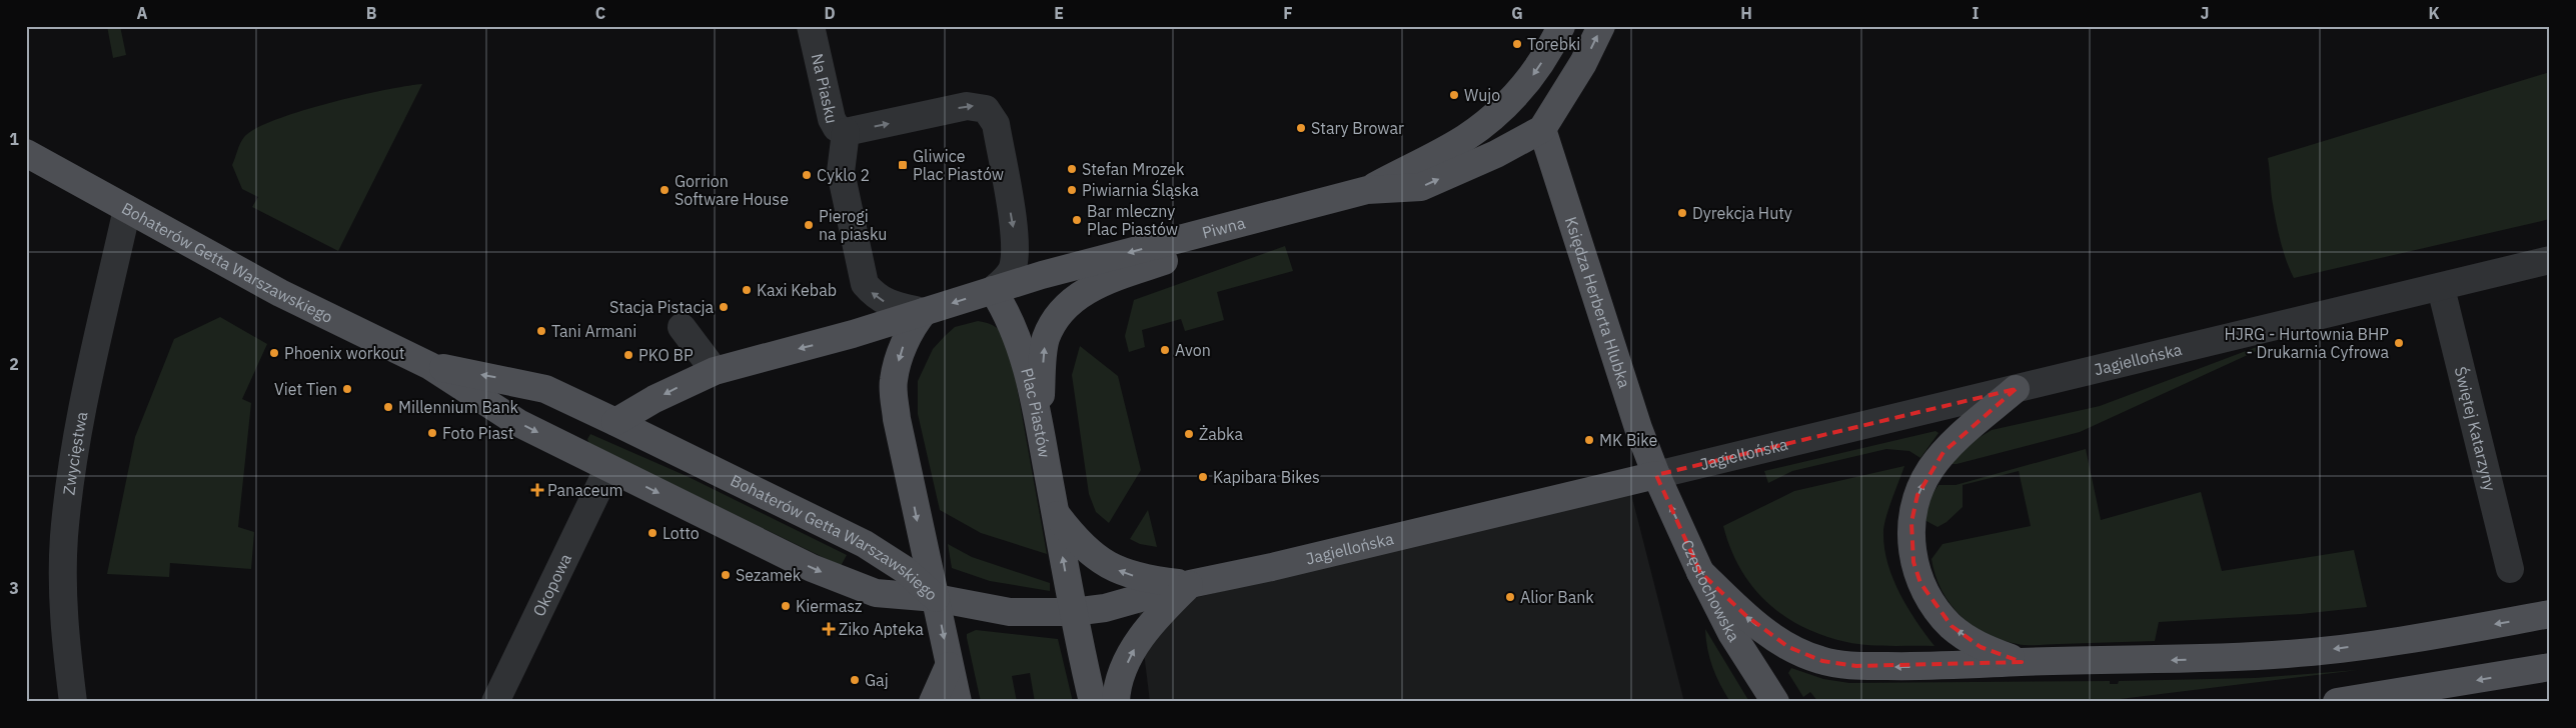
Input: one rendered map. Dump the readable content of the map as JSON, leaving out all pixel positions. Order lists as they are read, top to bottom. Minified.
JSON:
{"streets":{"main road":["Piwna","Bohaterów Getta Warszawskiego","Księdza Herberta Hlubka","Jagiellońska","Plac Piastów","Częstochowska"],"street":["Na Piasku","Świętej Katarzyny","Zwycięstwa","Okopowa"]},"crossings":[["Piwna","Księdza Herberta Hlubka"],["Piwna","Plac Piastów"],["Bohaterów Getta Warszawskiego","Jagiellońska"],["Bohaterów Getta Warszawskiego","Zwycięstwa"],["Bohaterów Getta Warszawskiego","Okopowa"],["Księdza Herberta Hlubka","Jagiellońska"],["Księdza Herberta Hlubka","Częstochowska"],["Jagiellońska","Plac Piastów"],["Jagiellońska","Świętej Katarzyny"],["Jagiellońska","Częstochowska"]],"one_way":["Na Piasku","Częstochowska"],"places":{"other":["Torebki","Wujo","Stary Browar","Stefan Mrozek","Cyklo 2","Gorrion Software House","Piwiarnia Śląska","Dyrekcja Huty","Bar mleczny Plac Piastów","Pierogi na piasku","Kaxi Kebab","Stacja Pistacja","Tani Armani","HJRG - Hurtownia BHP - Drukarnia Cyfrowa","Avon","Phoenix workout","PKO BP","Viet Tien","Millennium Bank","Foto Piast","Żabka","MK Bike","Kapibara Bikes","Lotto","Sezamek","Alior Bank","Kiermasz","Gaj"],"transit":["Gliwice Plac Piastów"],"health":["Panaceum","Ziko Apteka"]},"grid":{"columns":["A","B","C","D","E","F","G","H","I","J","K"],"rows":["1","2","3"]}}
